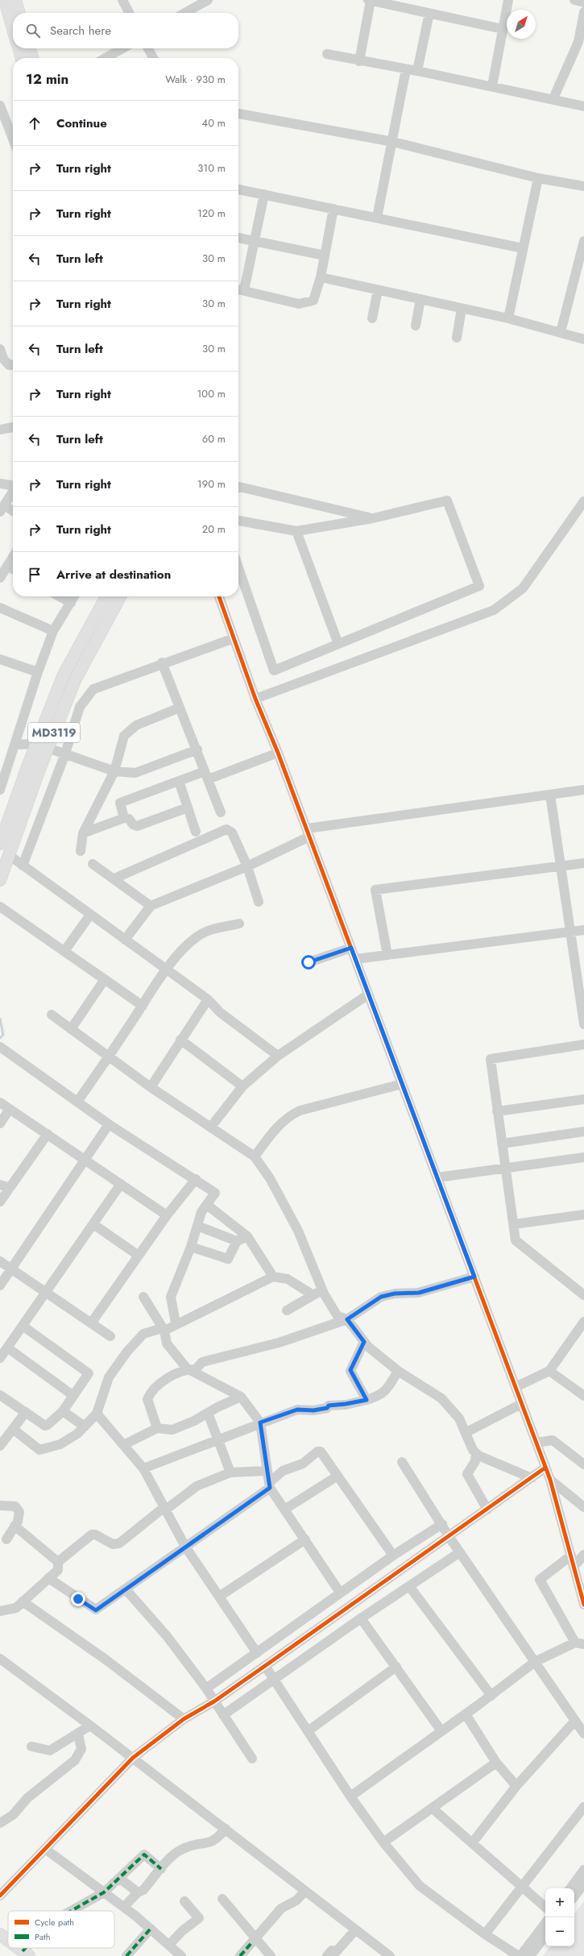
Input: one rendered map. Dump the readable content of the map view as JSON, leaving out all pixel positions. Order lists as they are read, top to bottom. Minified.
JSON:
{"streets":{"main road":["MD3119"]},"legend":["Cycle path","Path"],"north":"top right","page":{"search":"Search here","heading":["12 min","Walk · 930 m"],"list":[["Continue","40 m"],["Turn right","310 m"],["Turn right","120 m"],["Turn left","30 m"],["Turn right","30 m"],["Turn left","30 m"],["Turn right","100 m"],["Turn left","60 m"],["Turn right","190 m"],["Turn right","20 m"],"Arrive at destination"],"map_buttons":["+","−"]}}
